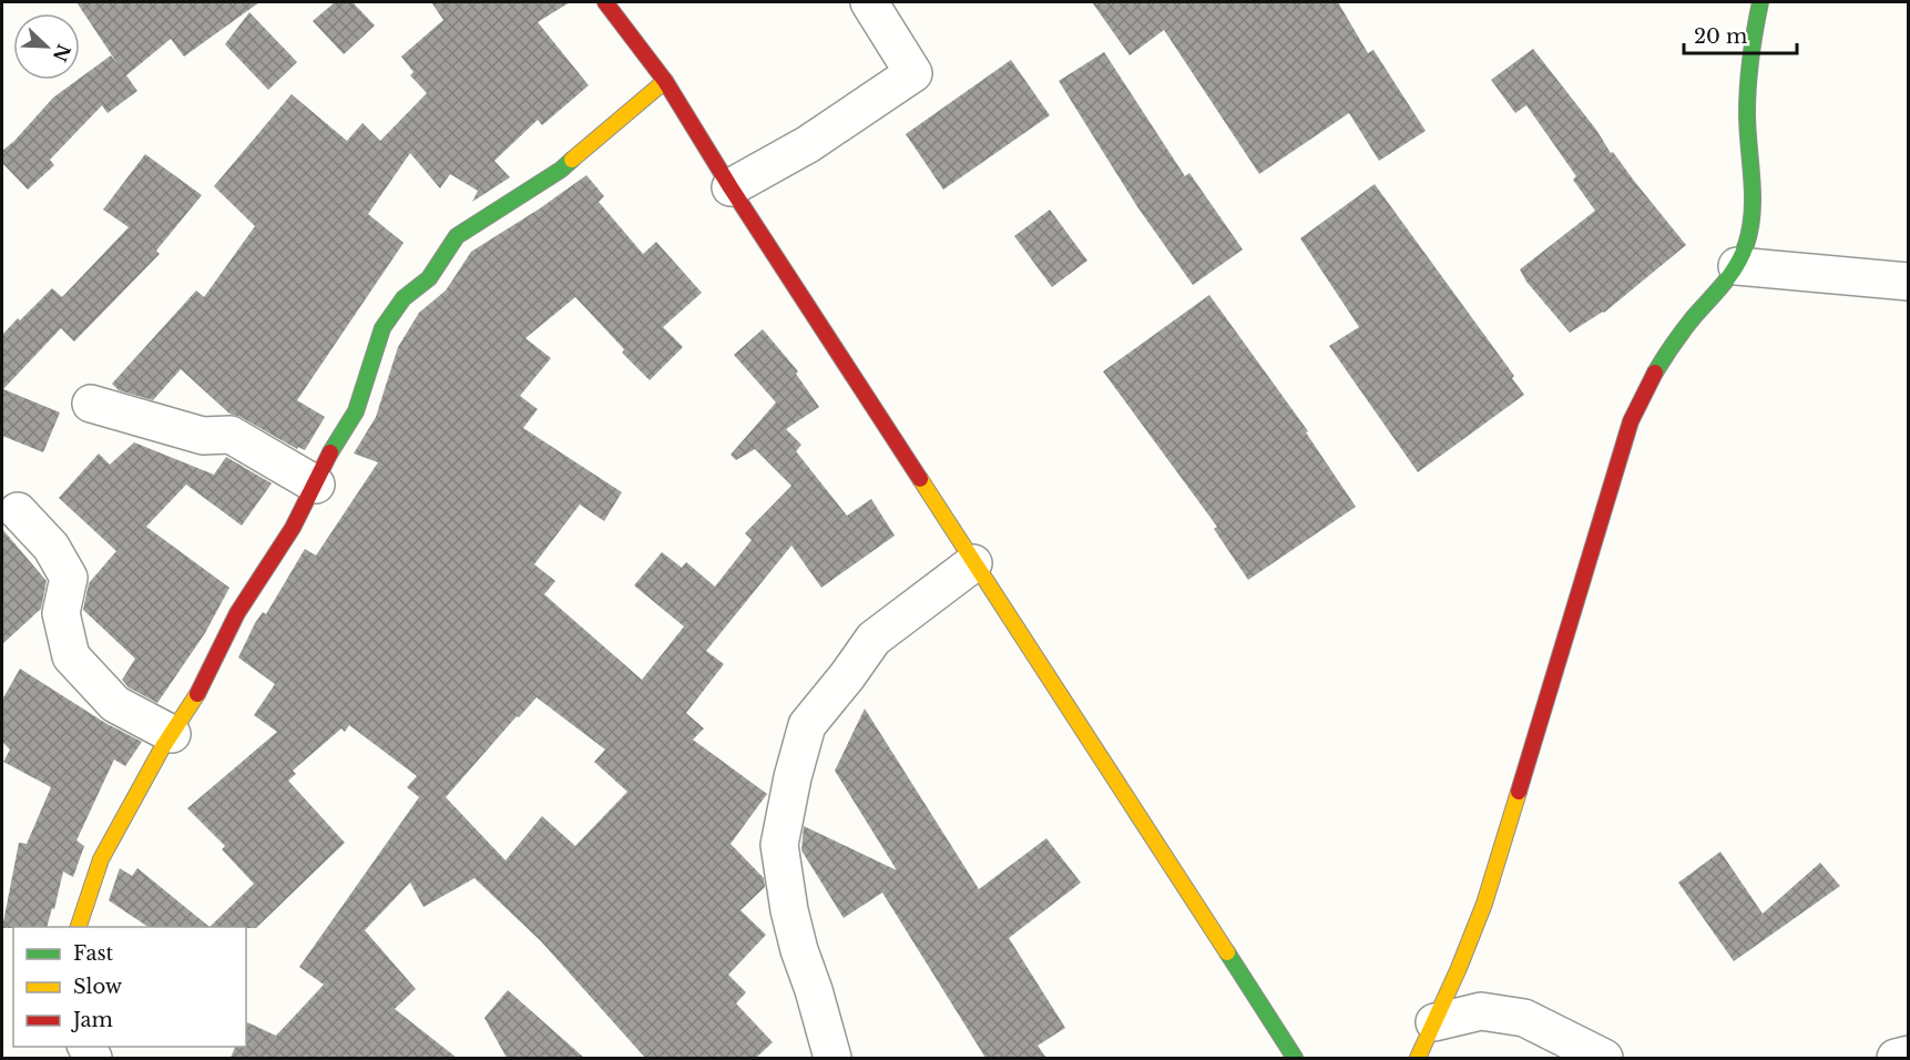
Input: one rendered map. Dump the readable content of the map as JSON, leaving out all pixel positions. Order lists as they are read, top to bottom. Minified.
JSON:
{"legend":["Fast","Slow","Jam"],"scale_bar":"20 m","north":"bottom right"}
